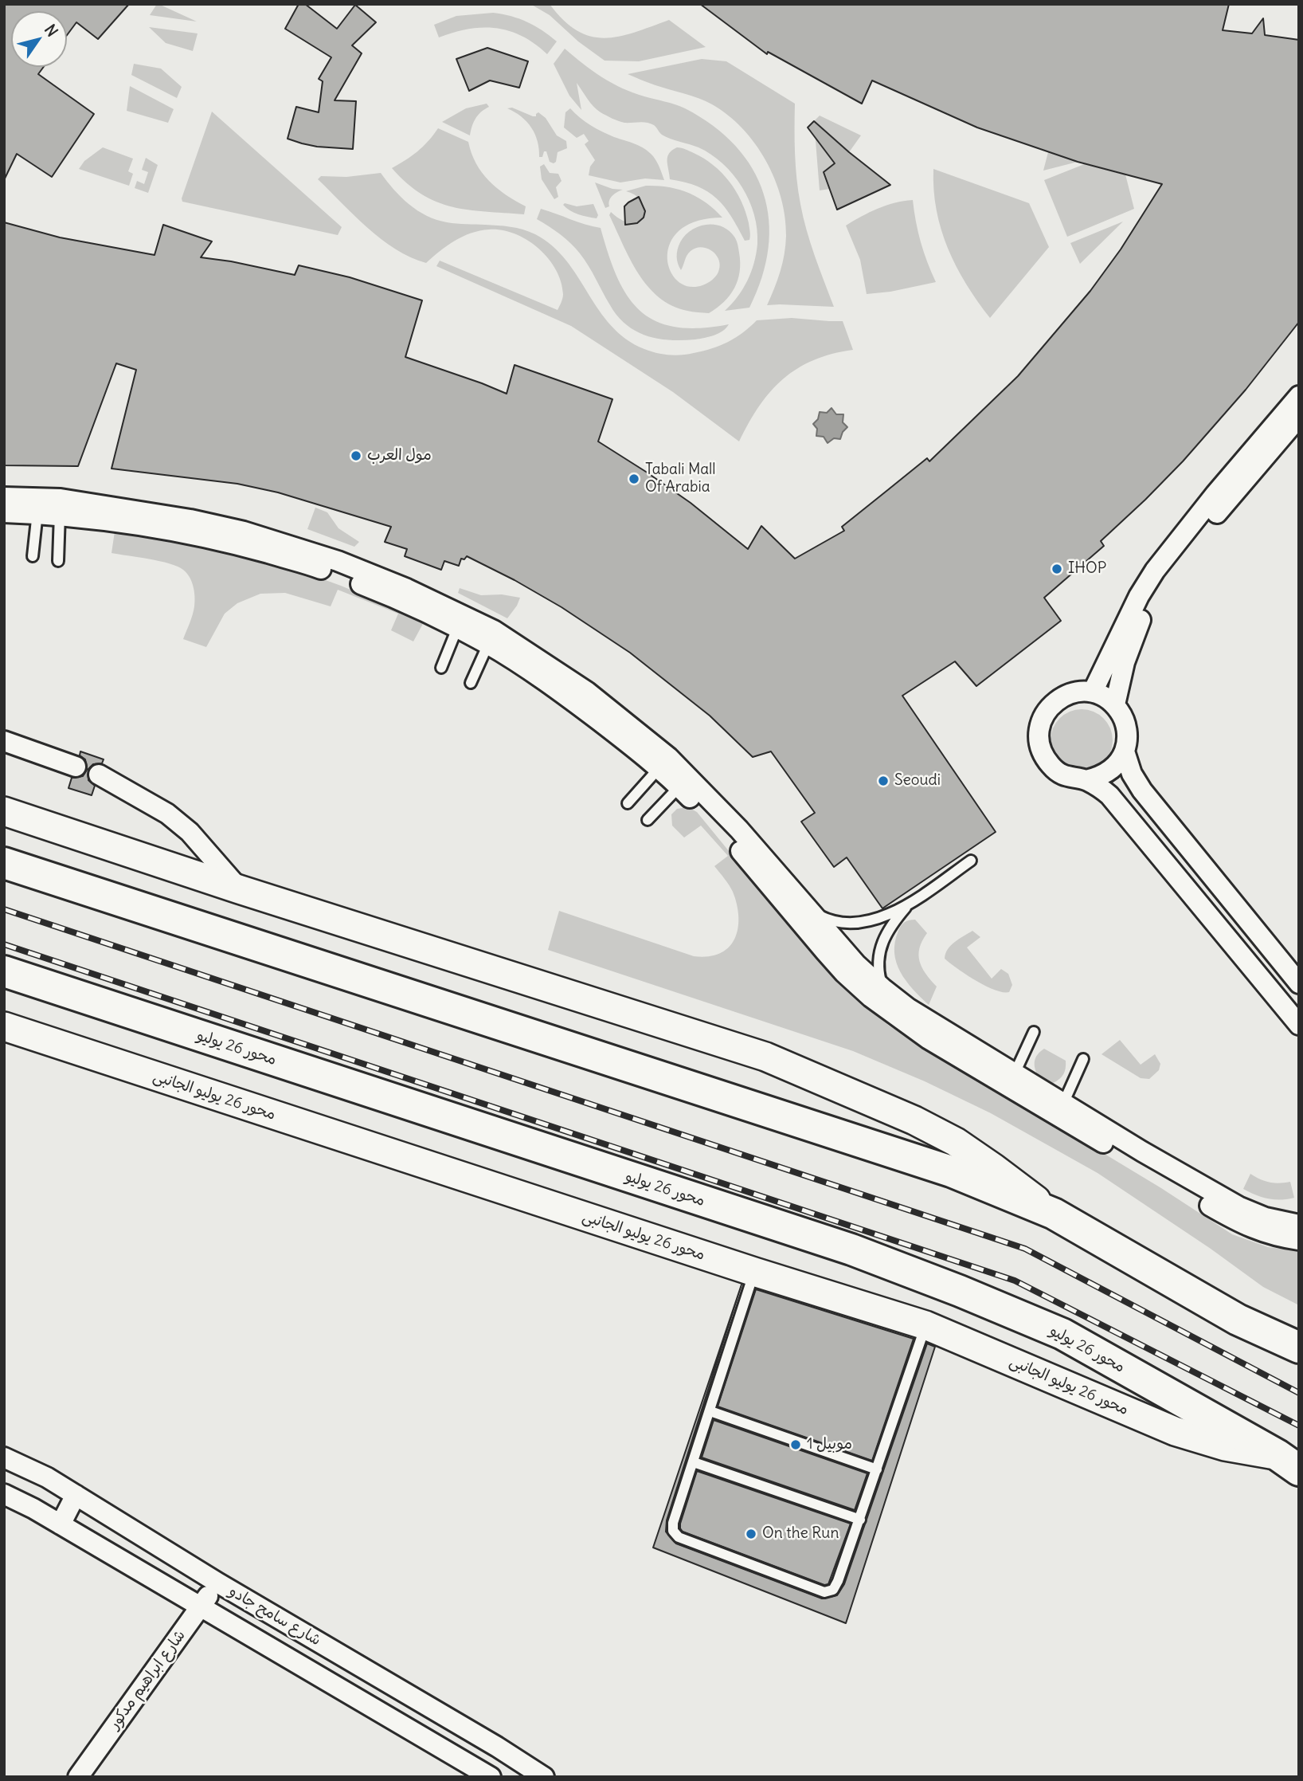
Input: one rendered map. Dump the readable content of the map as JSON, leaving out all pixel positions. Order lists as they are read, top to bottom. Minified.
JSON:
{"streets":{"highway":["محور 26 يوليو"],"main road":["محور 26 يوليو الجانبى"],"street":["شارع سامح جادو","شارع ابراهيم مدكور"]},"crossings":[["محور 26 يوليو","محور 26 يوليو الجانبى"],["شارع سامح جادو","شارع ابراهيم مدكور"]],"places":["مول العرب","Tabali Mall Of Arabia","IHOP","Seoudi","موبيل 1","On the Run"],"north":"top right"}
